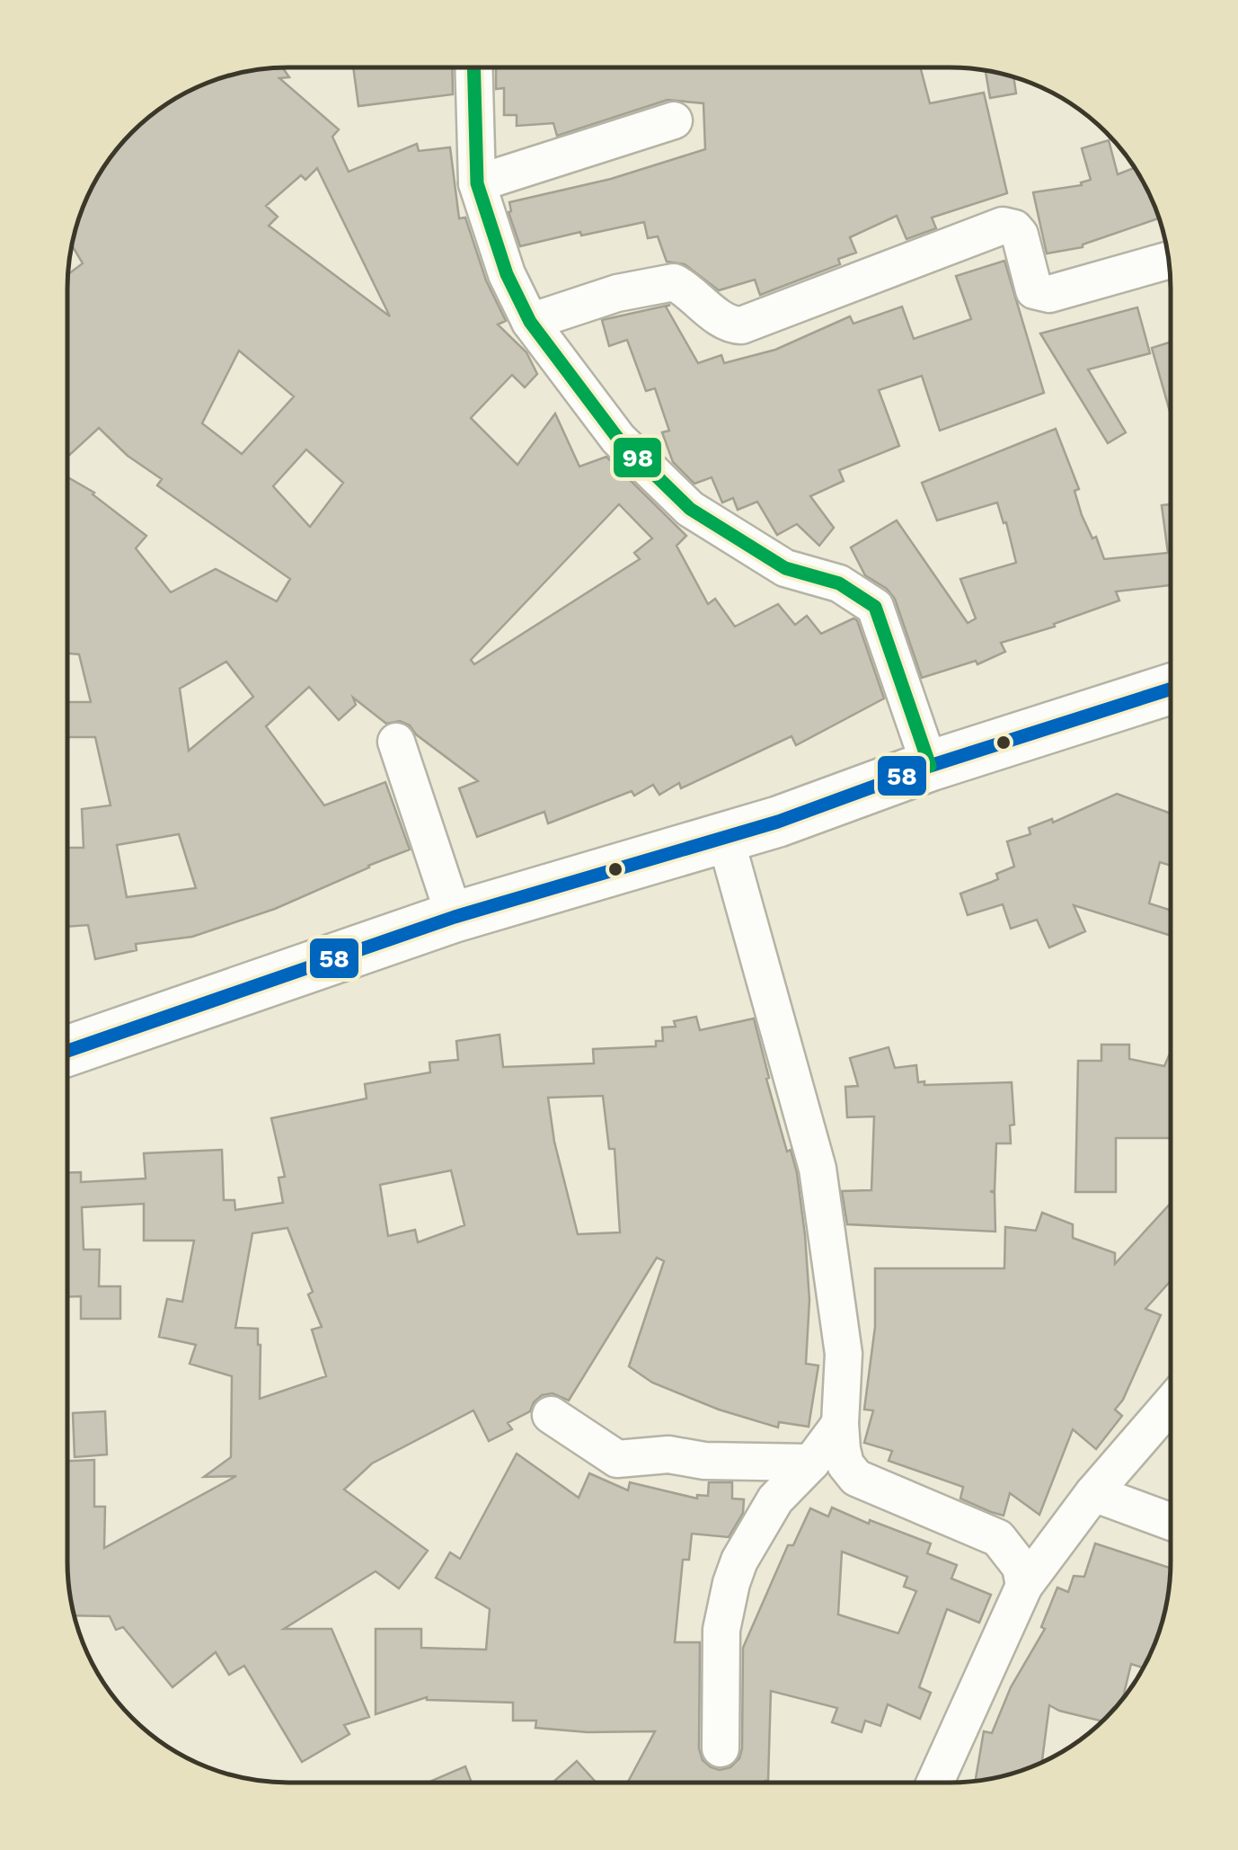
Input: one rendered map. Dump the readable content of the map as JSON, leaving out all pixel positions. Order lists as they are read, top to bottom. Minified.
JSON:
{"lines":["transit line 98","transit line 58"]}
